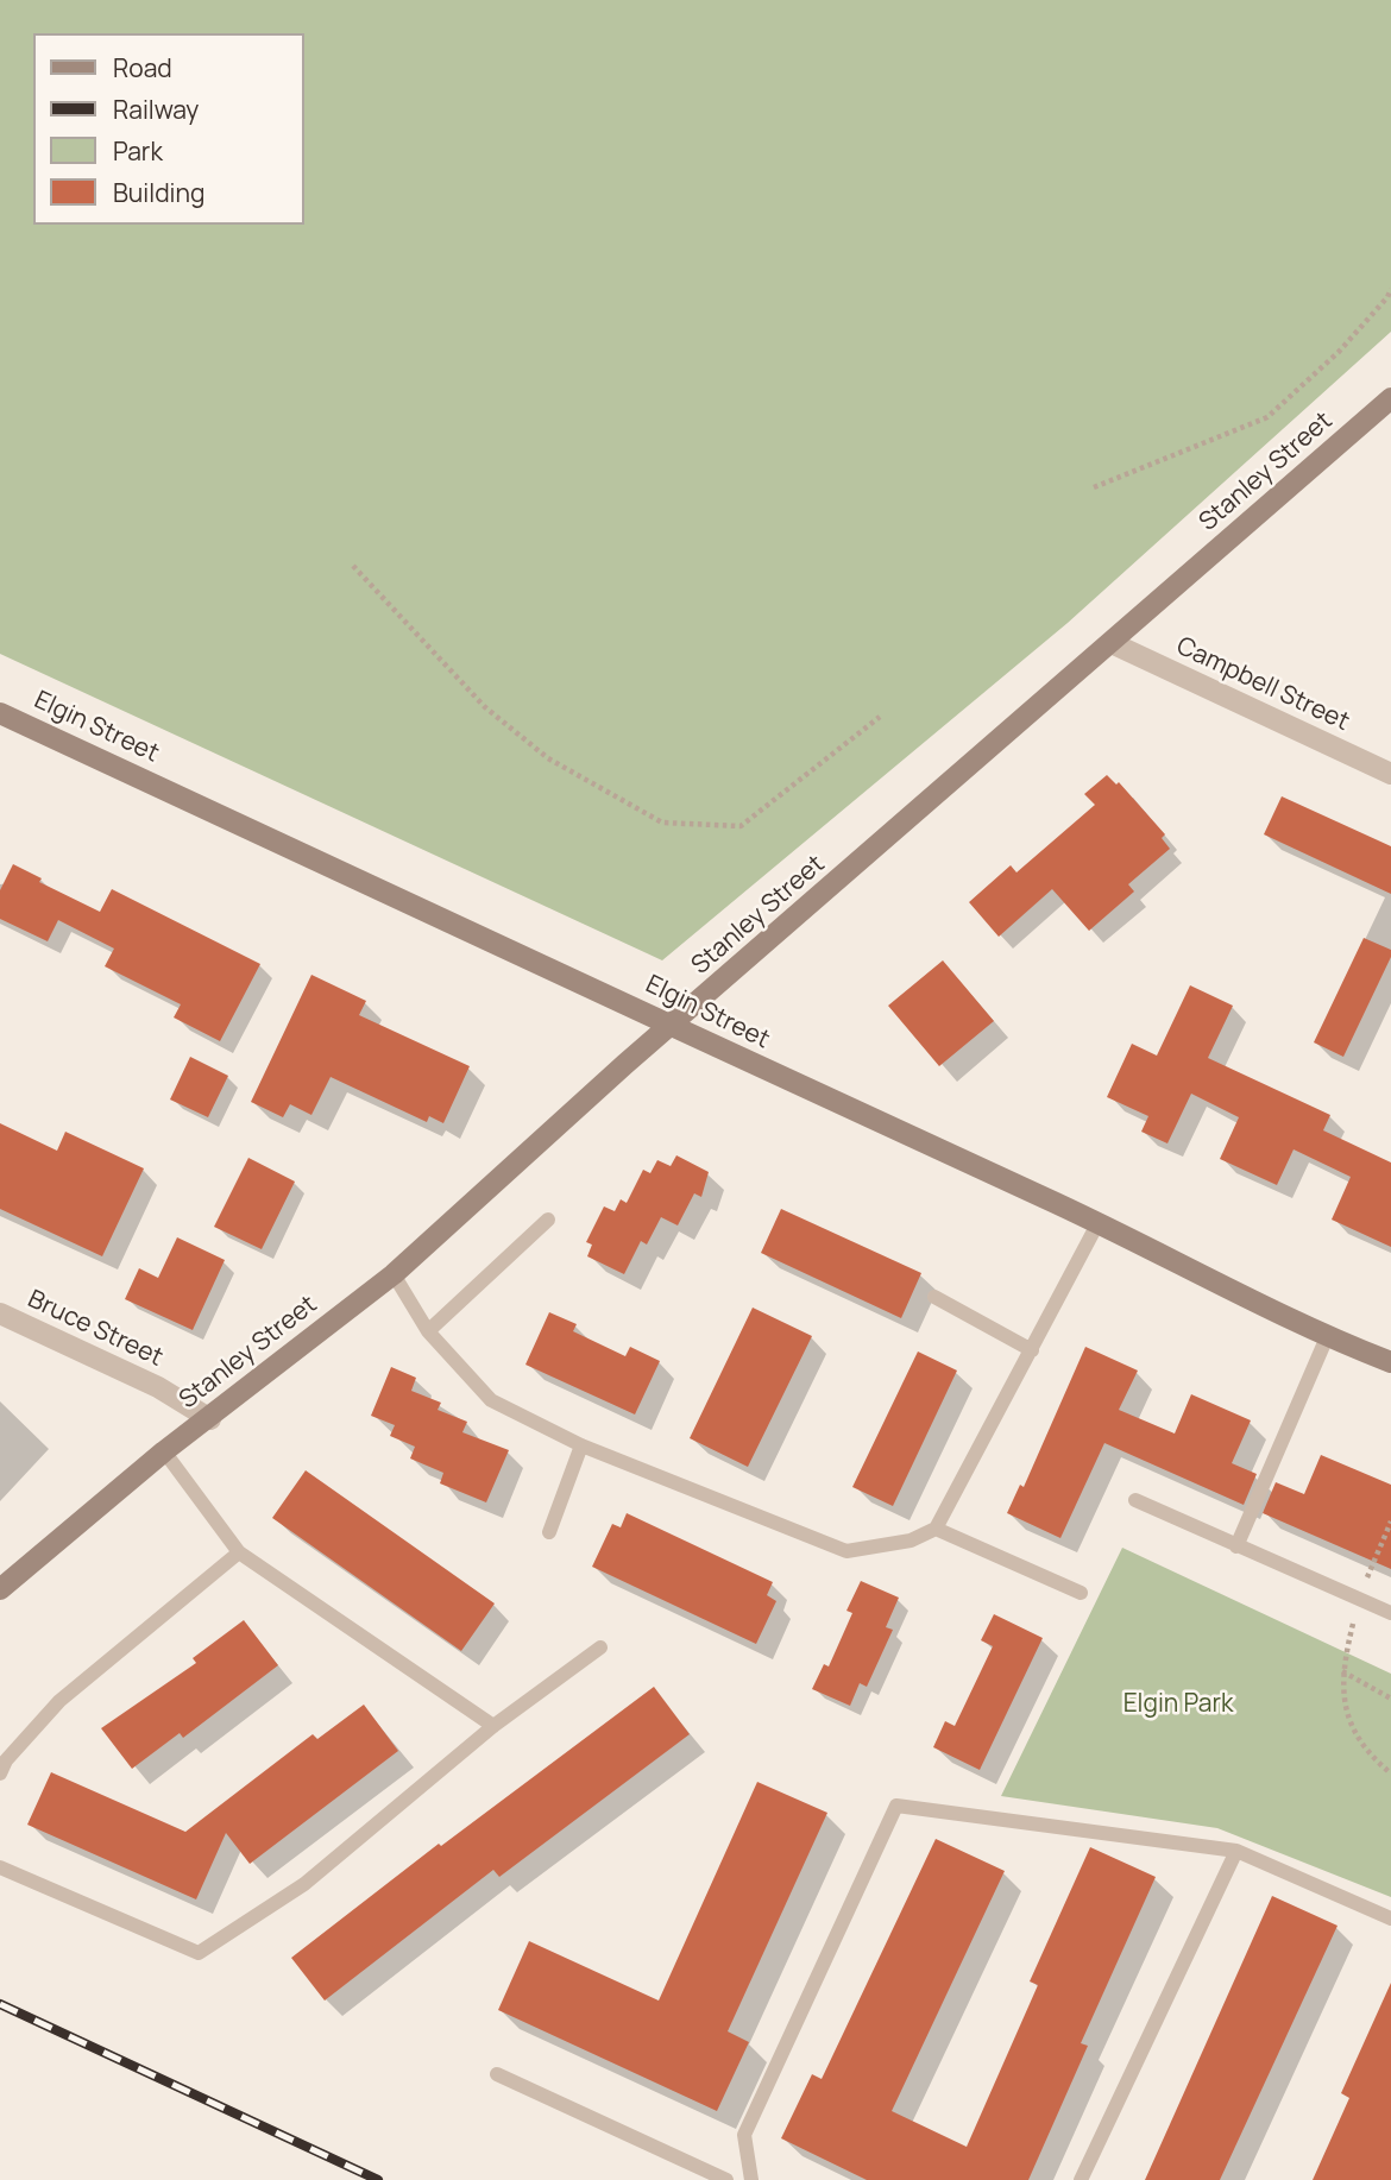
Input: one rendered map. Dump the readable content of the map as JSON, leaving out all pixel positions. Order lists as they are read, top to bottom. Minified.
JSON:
{"streets":{"street":["Stanley Street","Campbell Street","Elgin Street","Bruce Street"]},"crossings":[["Stanley Street","Campbell Street"],["Stanley Street","Elgin Street"],["Stanley Street","Bruce Street"]],"parks":["Elgin Park"],"legend":["Road","Railway","Park","Building"]}
